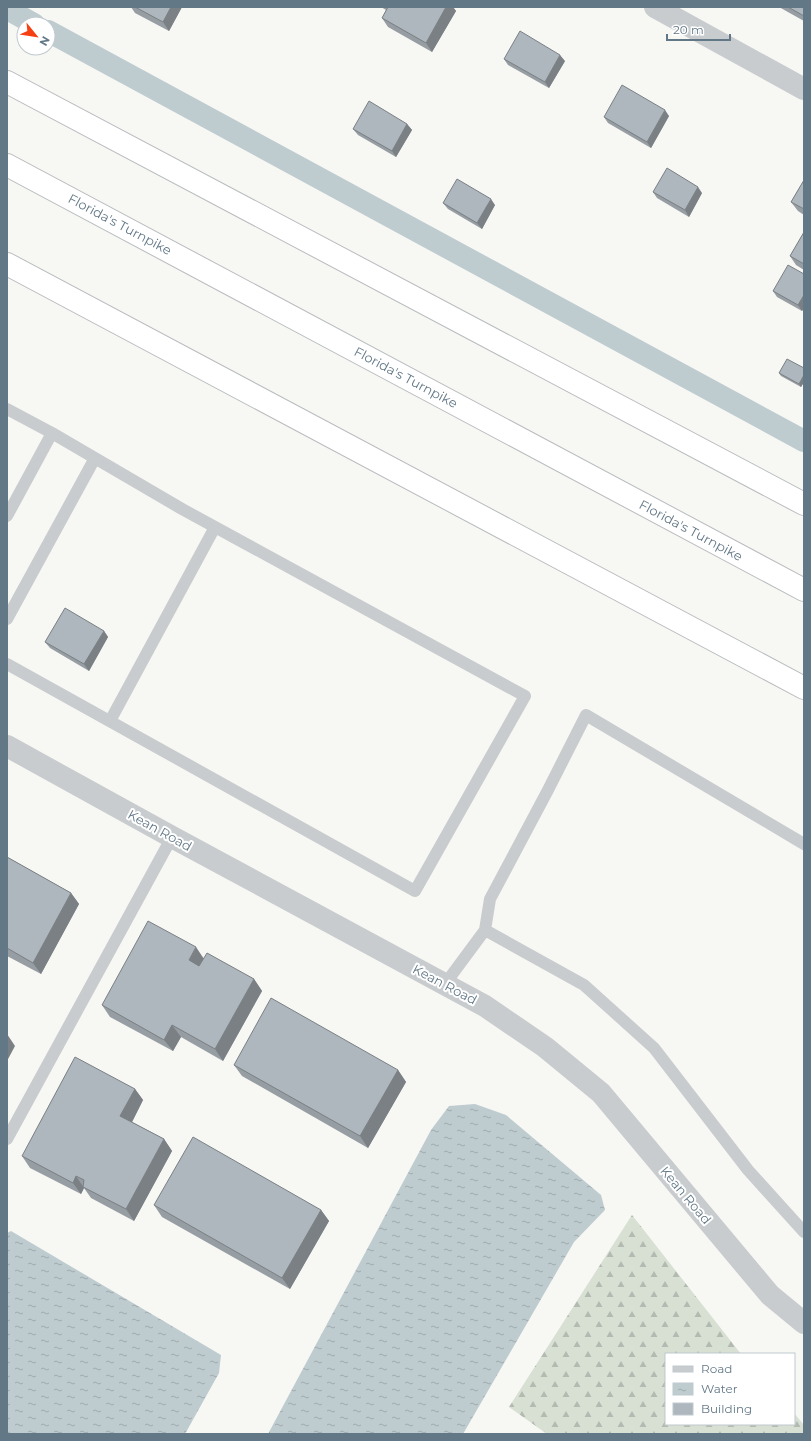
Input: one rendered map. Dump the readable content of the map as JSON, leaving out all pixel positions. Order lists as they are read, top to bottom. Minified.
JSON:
{"streets":{"highway":["Florida's Turnpike"],"street":["Kean Road"]},"legend":["Road","Water","Building"],"scale_bar":"20 m","north":"bottom right"}
